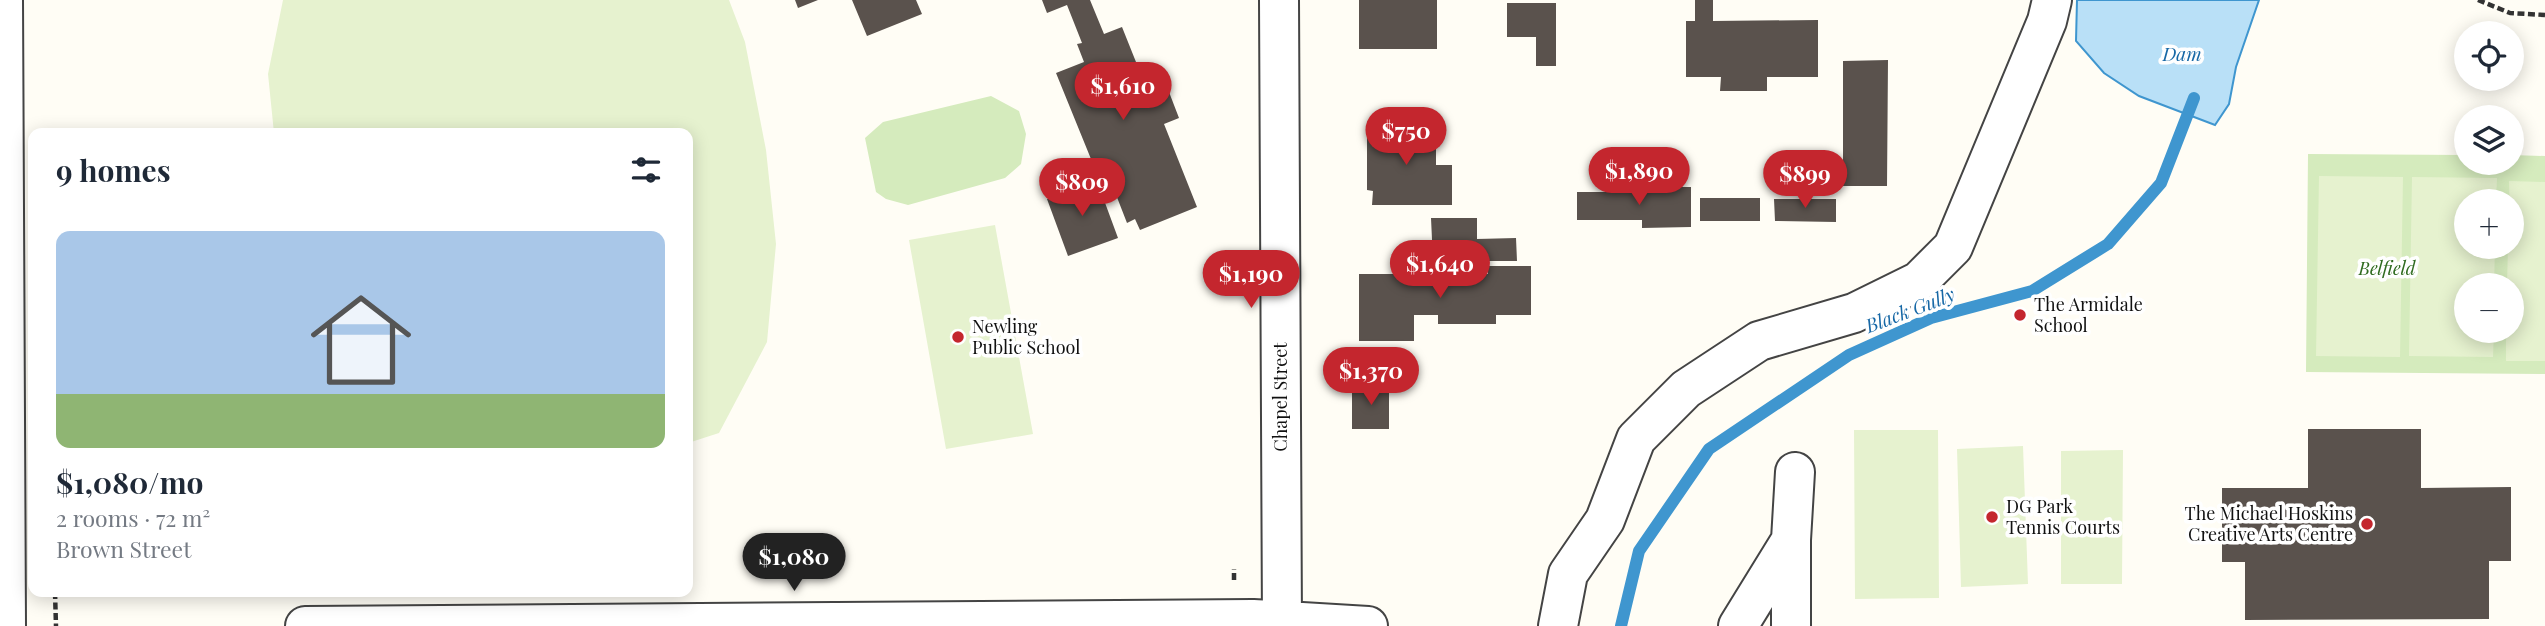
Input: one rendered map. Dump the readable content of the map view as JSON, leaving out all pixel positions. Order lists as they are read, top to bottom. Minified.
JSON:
{"streets":{"street":["Chapel Street"]},"water":["Dam","Black Gully"],"parks":["Belfield"],"places":["The Armidale School","Newling Public School","DG Park Tennis Courts","The Michael Hoskins Creative Arts Centre"],"page":{"map_buttons":["+","−"],"price":["$1,610","$750","$1,890","$899","$809","$1,640","$1,190","$1,370","$1,080"],"heading":"9 homes","list":[{"name":"$1,080/mo","note":"2 rooms · 72 m² · Brown Street"}]}}
